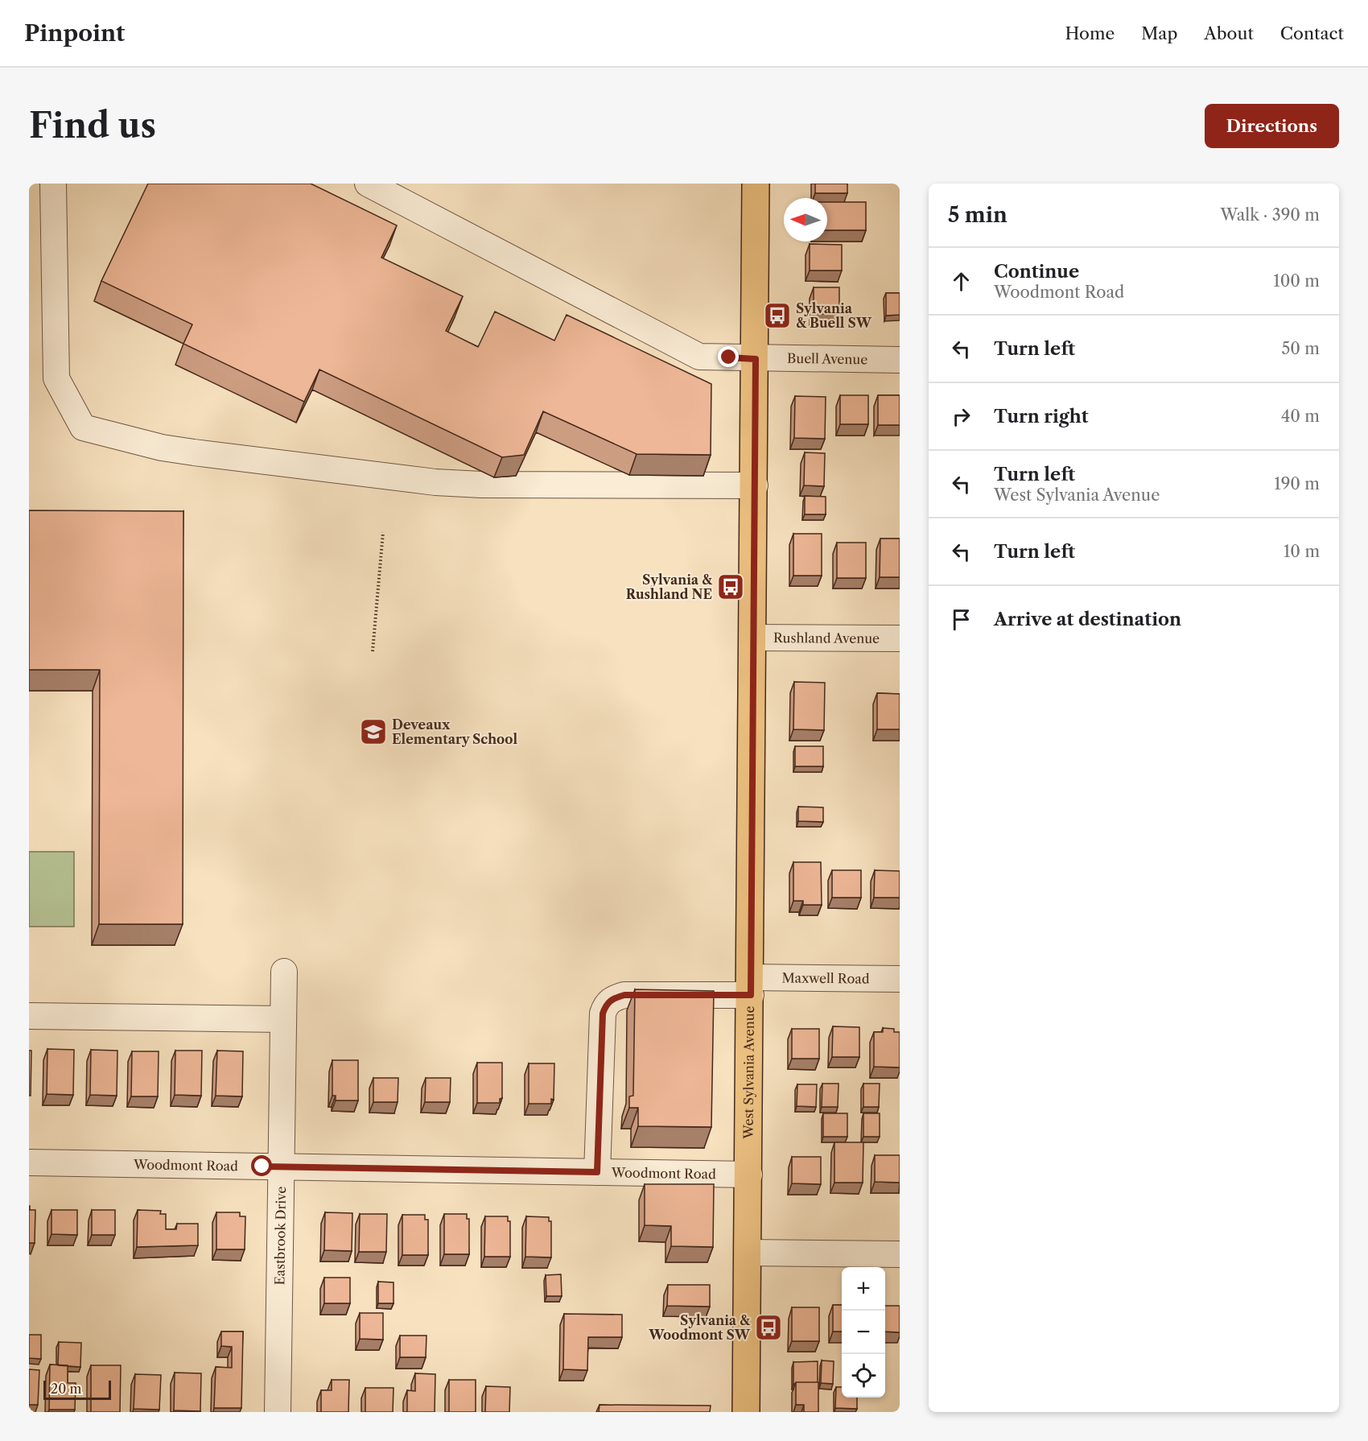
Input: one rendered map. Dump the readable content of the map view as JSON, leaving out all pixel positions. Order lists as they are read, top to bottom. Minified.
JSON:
{"streets":{"main road":["West Sylvania Avenue"],"street":["Buell Avenue","Rushland Avenue","Maxwell Road","Woodmont Road","Eastbrook Drive"]},"crossings":[["Buell Avenue","West Sylvania Avenue"],["Rushland Avenue","West Sylvania Avenue"],["Maxwell Road","West Sylvania Avenue"],["Maxwell Road","Woodmont Road"],["West Sylvania Avenue","Woodmont Road"],["Woodmont Road","Eastbrook Drive"]],"places":{"bus stop":["Sylvania & Buell SW","Sylvania & Rushland NE","Sylvania & Woodmont SW"],"school or university":["Deveaux Elementary School"]},"scale_bar":"20 m","north":"left","page":{"header":"Pinpoint","nav":["Home","Map","About","Contact"],"buttons":"Directions","title":"Find us","heading":["5 min","Walk · 390 m"],"list":[["Continue","Woodmont Road","100 m"],["Turn left","50 m"],["Turn right","40 m"],["Turn left","West Sylvania Avenue","190 m"],["Turn left","10 m"],"Arrive at destination"],"map_buttons":["+","−"],"scale":"20 m"}}
